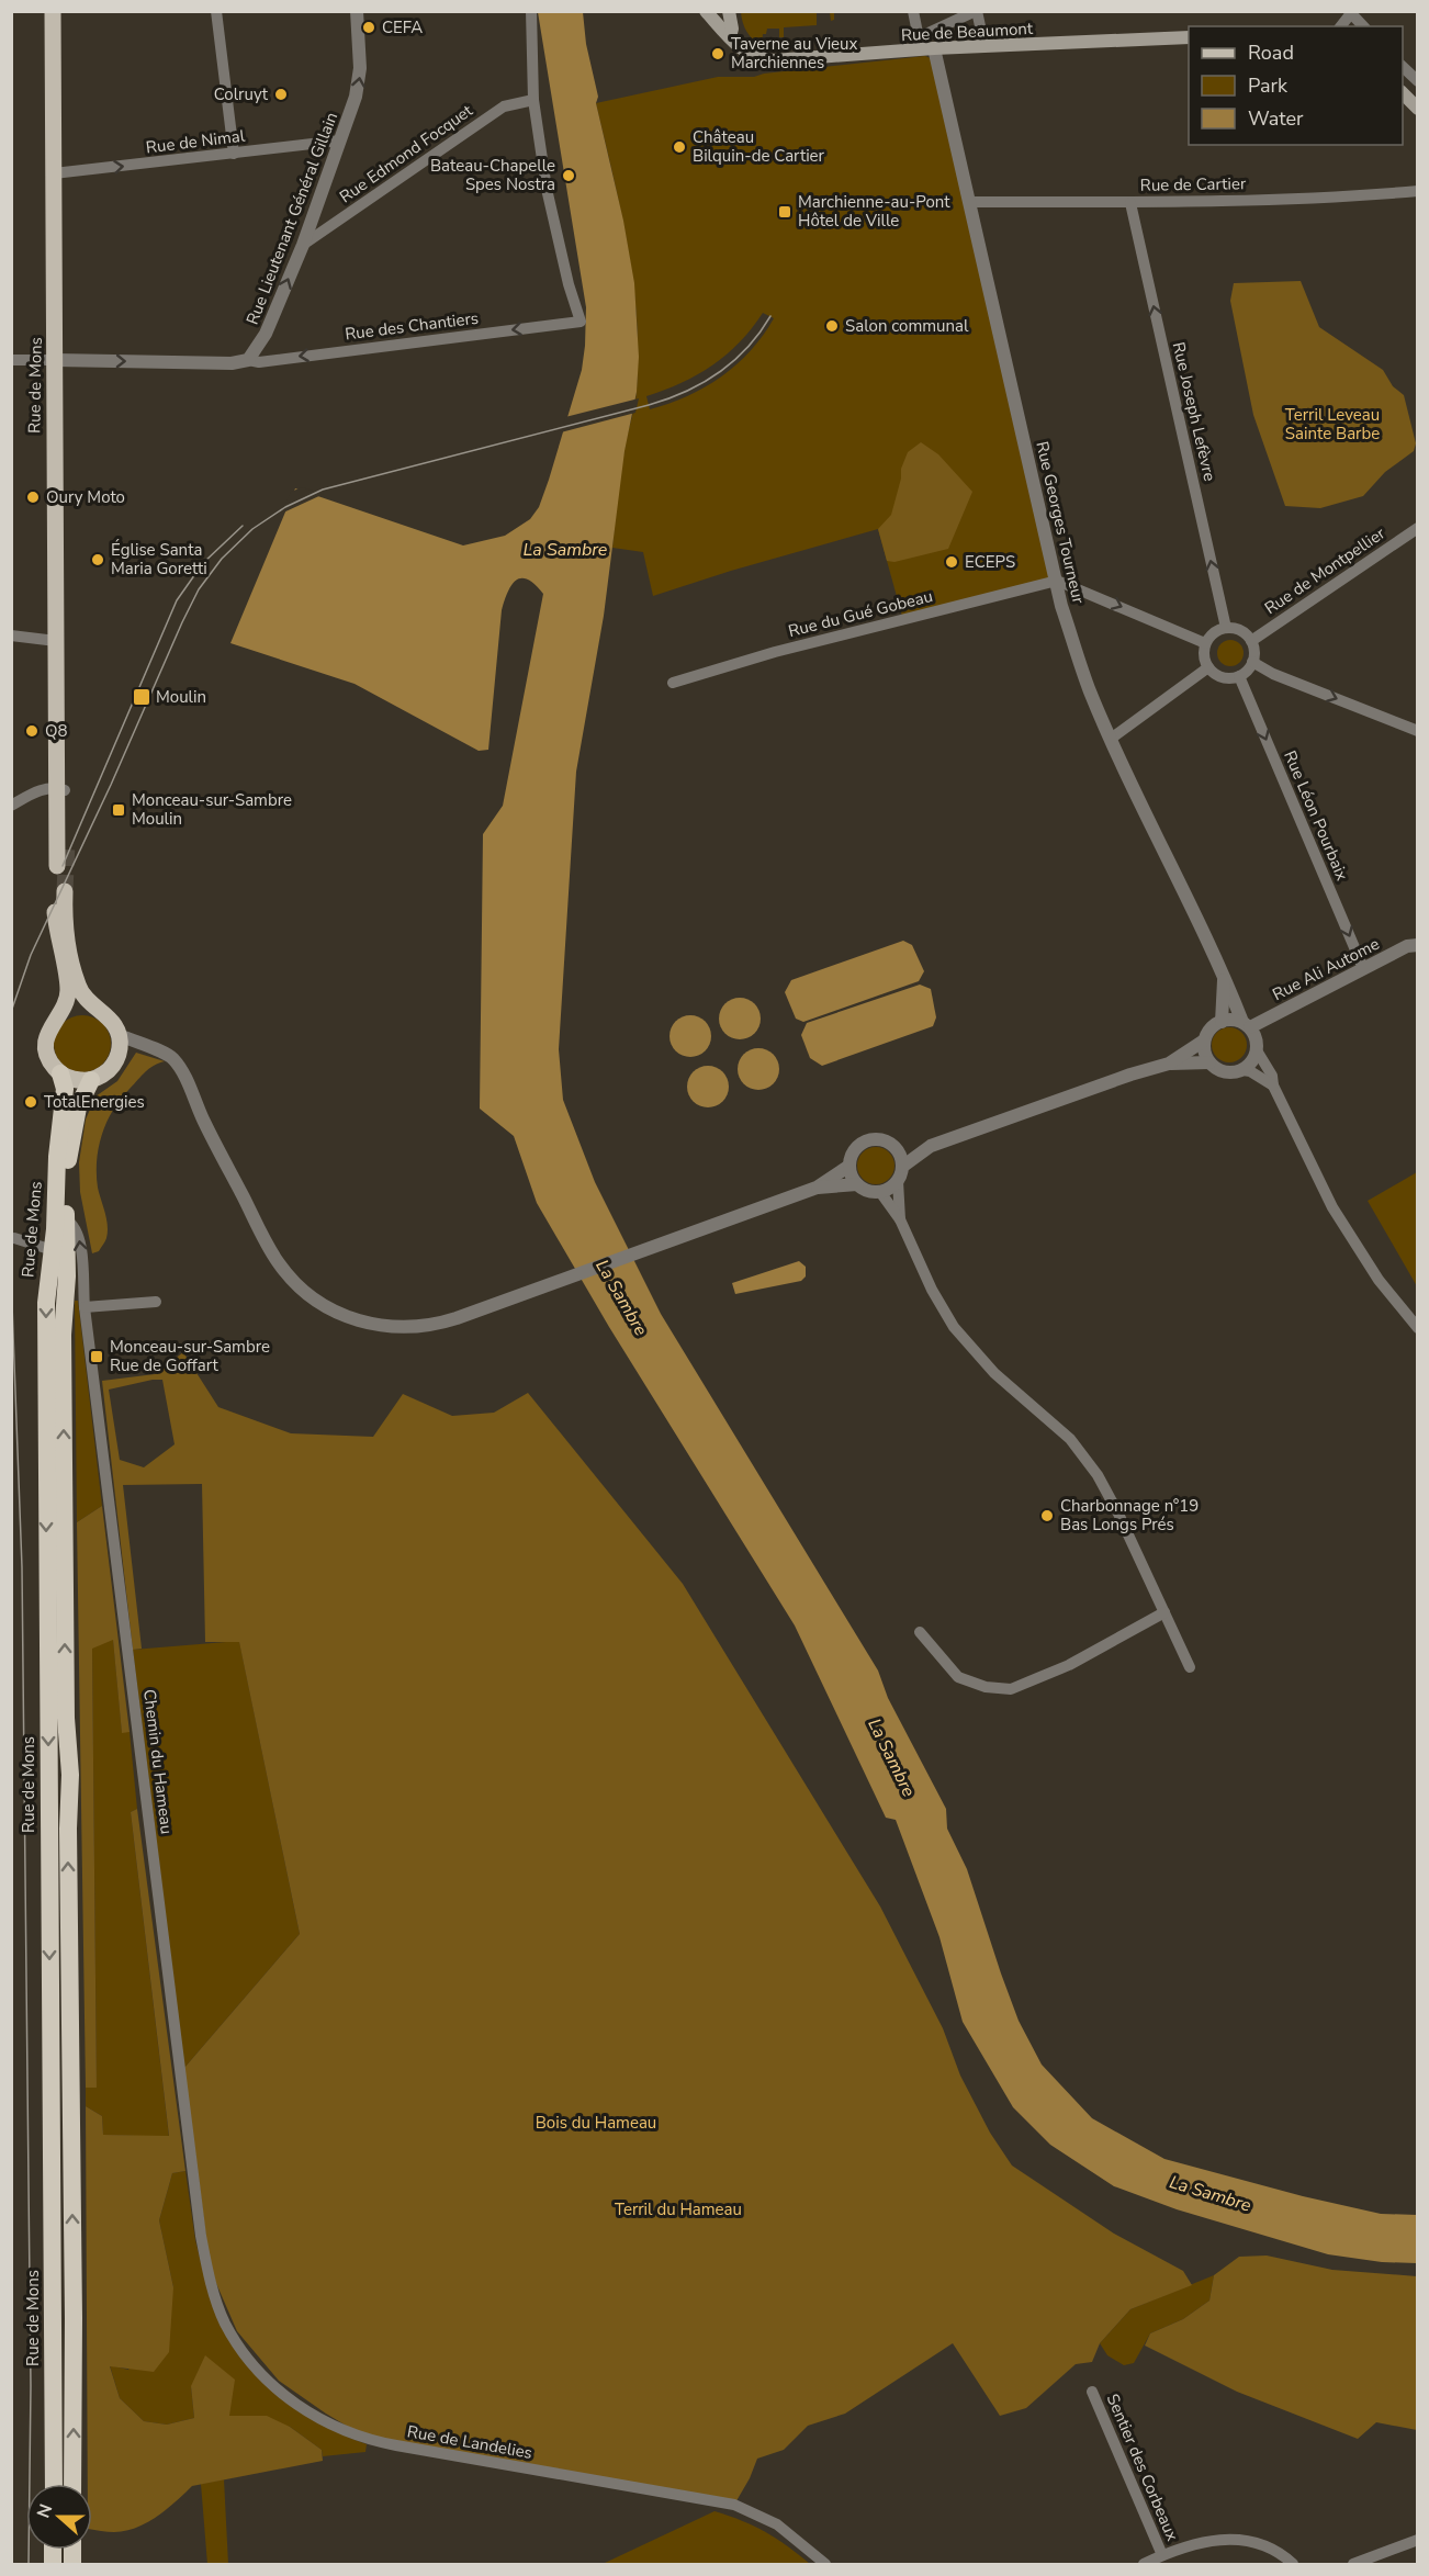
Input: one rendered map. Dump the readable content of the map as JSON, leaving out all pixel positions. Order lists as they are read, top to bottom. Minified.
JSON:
{"streets":{"highway":["Rue de Mons"],"main road":["Rue de Beaumont"],"street":["Rue de Nimal","Rue Edmond Focquet","Rue de Cartier","Rue Lieutenant Général Gillain","Rue des Chantiers","Rue Joseph Lefèvre","Rue Georges Tourneur","Rue de Montpellier","Rue du Gué Gobeau","Rue Léon Pourbaix","Rue Ali Autome","Chemin du Hameau","Rue de Landelies","Sentier des Corbeaux"]},"crossings":[["Rue de Beaumont","Rue Georges Tourneur"],["Rue de Nimal","Rue Lieutenant Général Gillain"],["Rue de Nimal","Rue de Mons"],["Rue Edmond Focquet","Rue Lieutenant Général Gillain"],["Rue Edmond Focquet","Rue des Chantiers"],["Rue de Cartier","Rue Joseph Lefèvre"],["Rue de Cartier","Rue Georges Tourneur"],["Rue Lieutenant Général Gillain","Rue des Chantiers"],["Rue de Mons","Chemin du Hameau"],["Rue Joseph Lefèvre","Rue de Montpellier"],["Rue Joseph Lefèvre","Rue Léon Pourbaix"],["Rue Georges Tourneur","Rue du Gué Gobeau"],["Rue Georges Tourneur","Rue Ali Autome"],["Rue de Montpellier","Rue Léon Pourbaix"],["Rue Léon Pourbaix","Rue Ali Autome"],["Chemin du Hameau","Rue de Landelies"]],"one_way":["Rue de Nimal","Rue Lieutenant Général Gillain","Rue Joseph Lefèvre","Rue Léon Pourbaix"],"water":["La Sambre"],"parks":["Terril Leveau Sainte Barbe","Bois du Hameau","Terril du Hameau"],"places":{"other":["CEFA","Taverne au Vieux Marchiennes","Colruyt","Château Bilquin-de Cartier","Bateau-Chapelle Spes Nostra","Salon communal","Oury Moto","Église Santa Maria Goretti","ECEPS","Q8","TotalEnergies","Charbonnage n°19 Bas Longs Prés"],"transit":["Marchienne-au-Pont Hôtel de Ville","Moulin","Monceau-sur-Sambre Moulin","Monceau-sur-Sambre Rue de Goffart"]},"legend":["Road","Park","Water"],"north":"left"}
